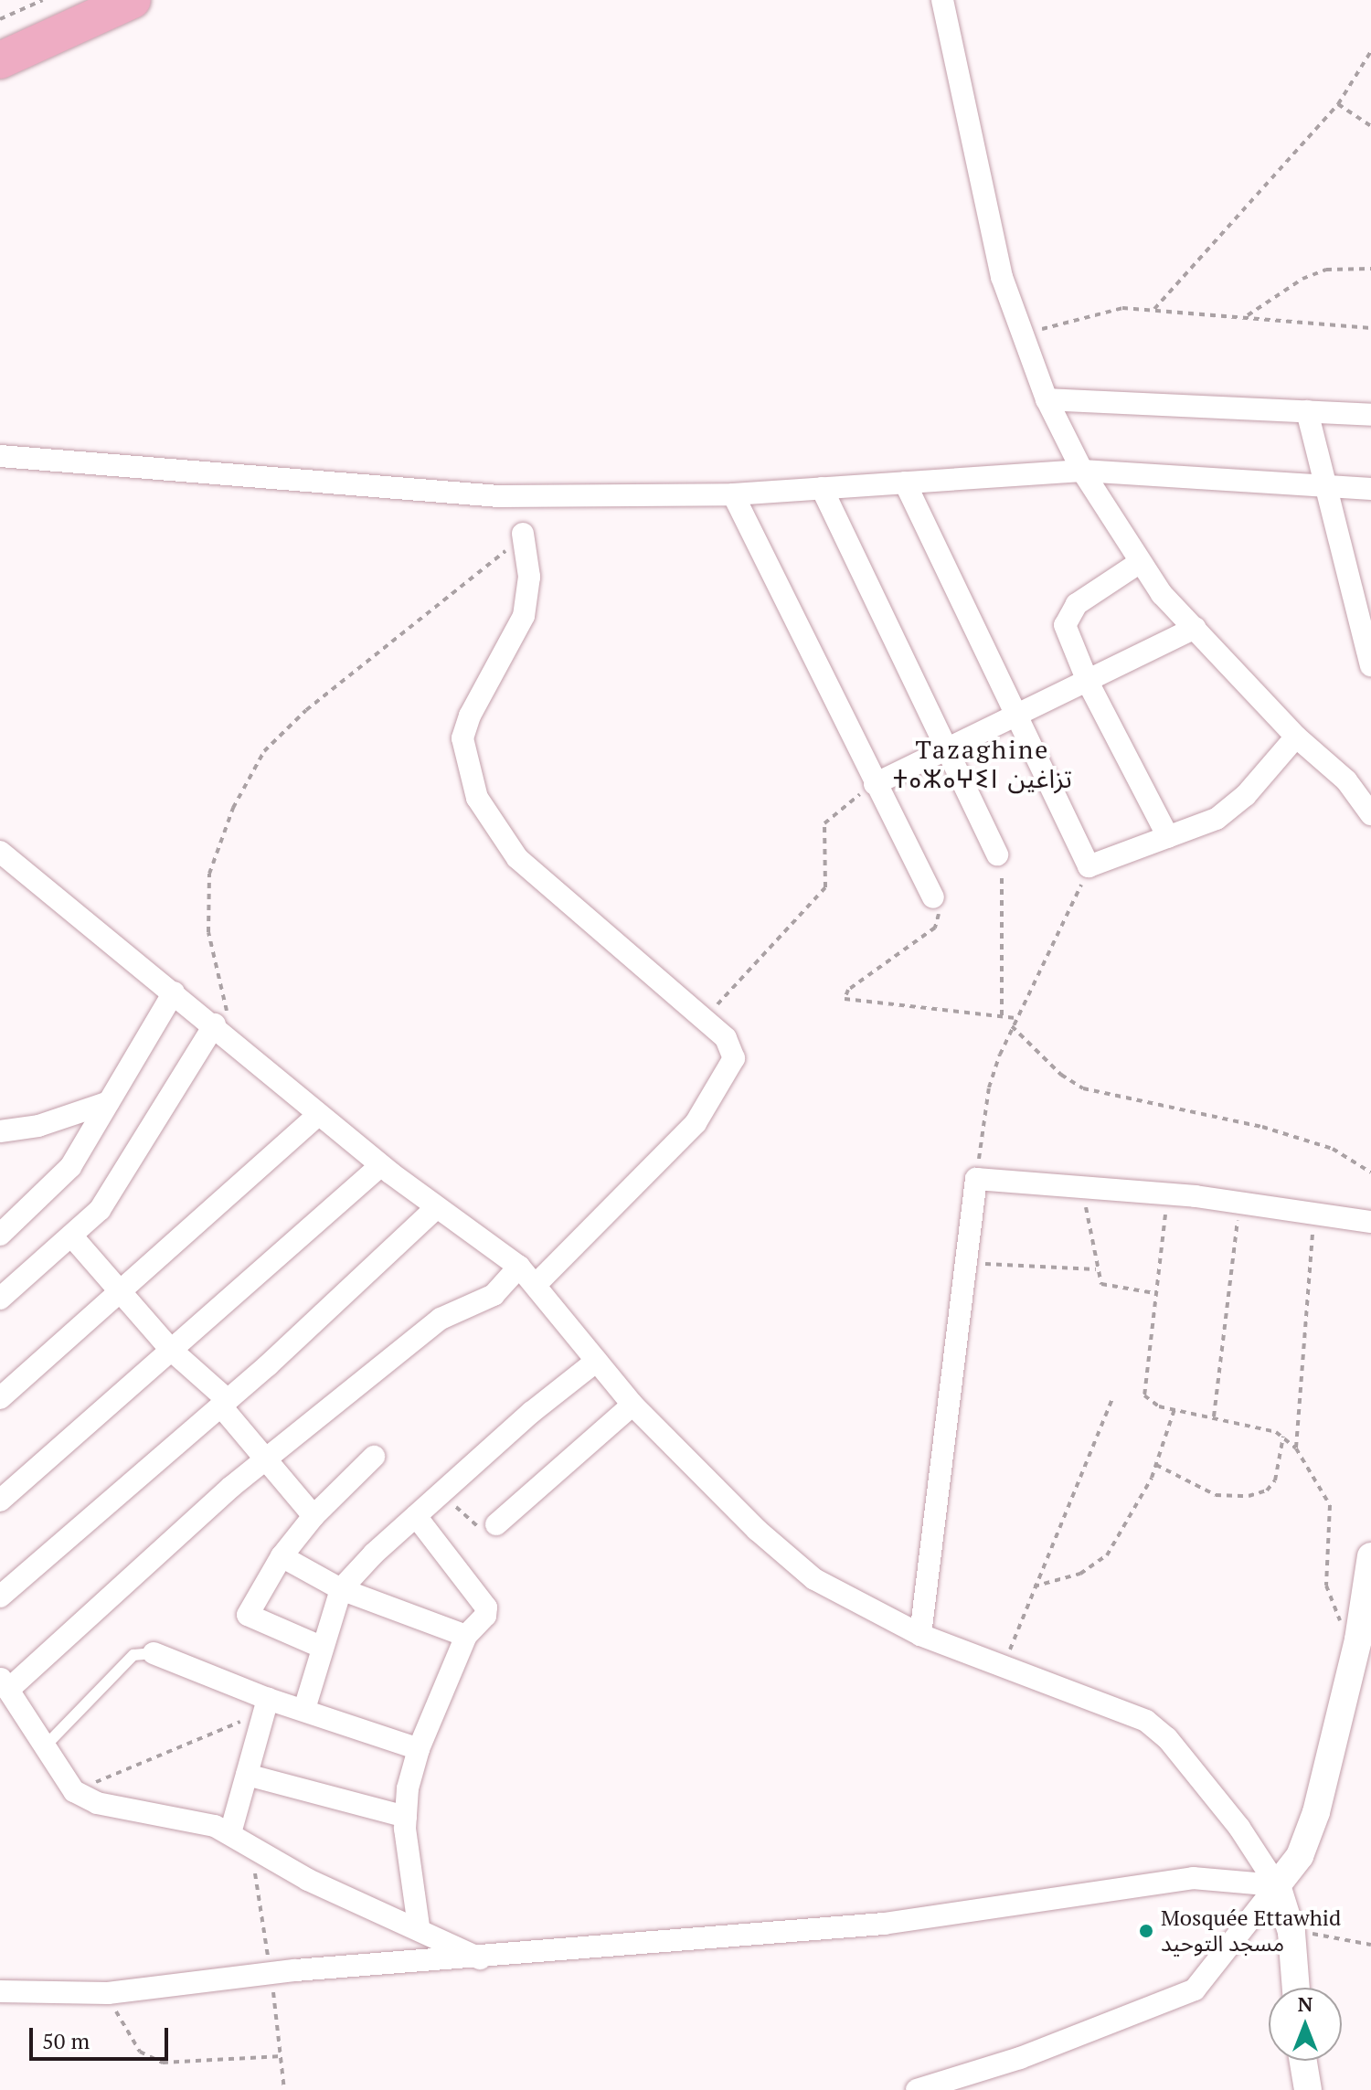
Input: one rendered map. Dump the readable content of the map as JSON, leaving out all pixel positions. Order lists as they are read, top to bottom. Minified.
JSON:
{"districts":["Tazaghine ⵜⴰⵣⴰⵖⵉⵏ تزاغين"],"places":["Mosquée Ettawhid مسجد التوحيد"],"scale_bar":"50 m","north":"top"}
